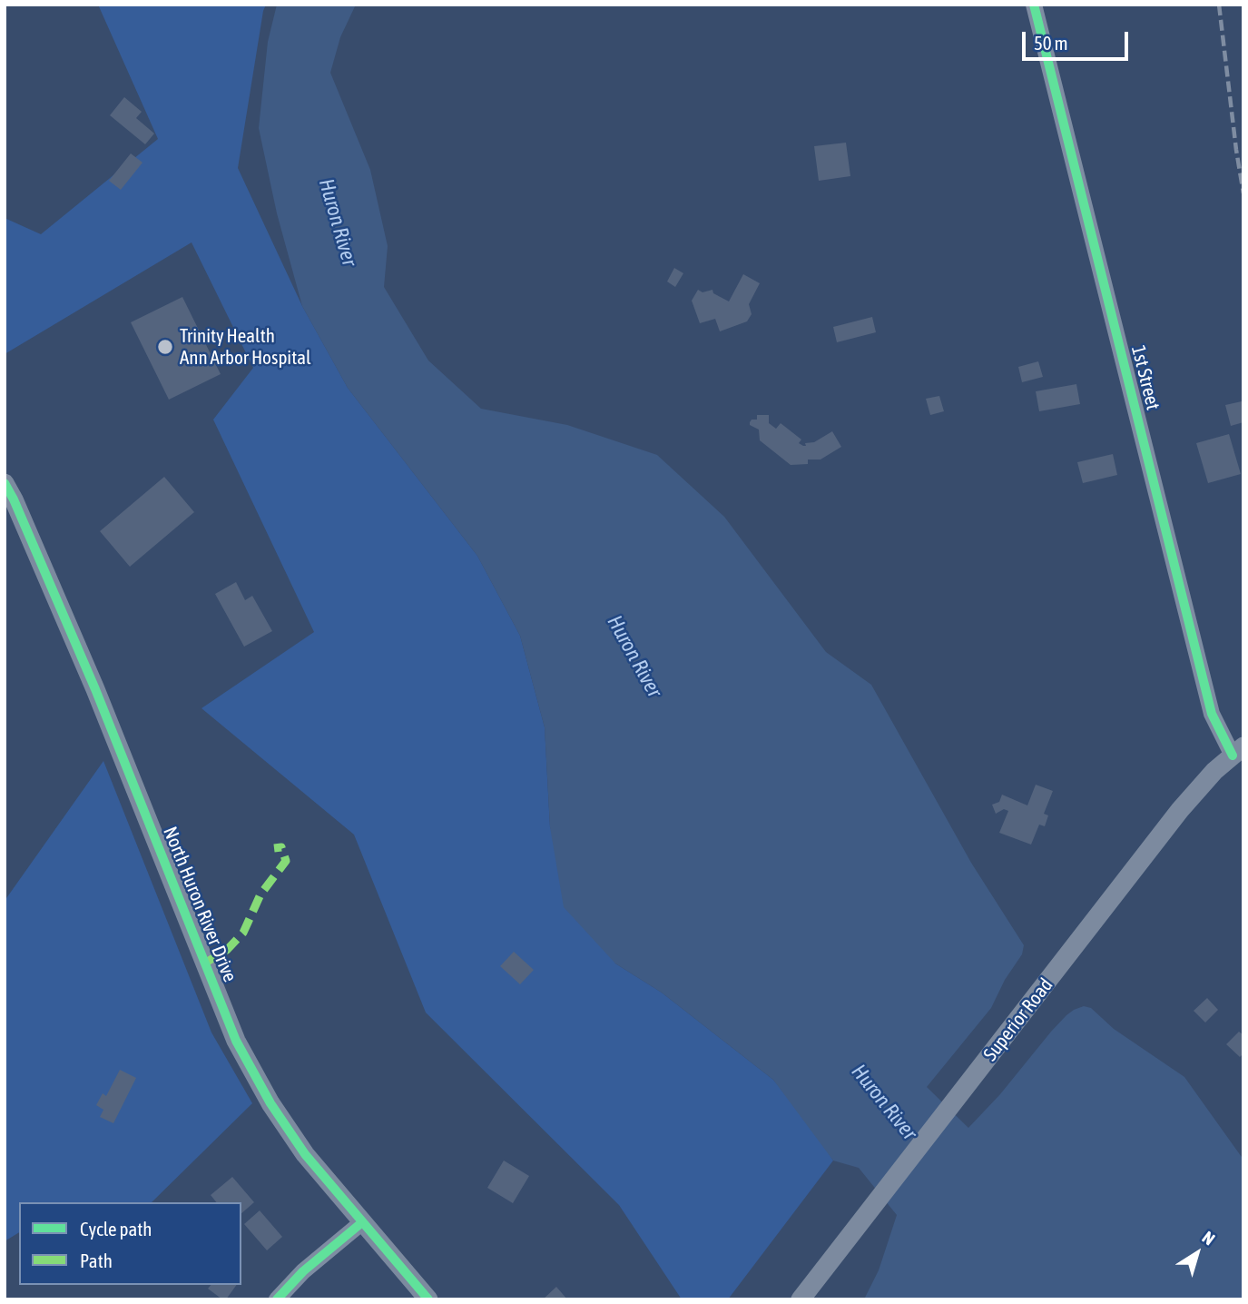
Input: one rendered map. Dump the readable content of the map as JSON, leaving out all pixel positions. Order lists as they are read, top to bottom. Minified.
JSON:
{"streets":{"main road":["North Huron River Drive","Superior Road"],"street":["1st Street"]},"crossings":[["1st Street","Superior Road"]],"water":["Huron River"],"places":["Trinity Health Ann Arbor Hospital"],"legend":["Cycle path","Path"],"scale_bar":"50 m","north":"top right"}
